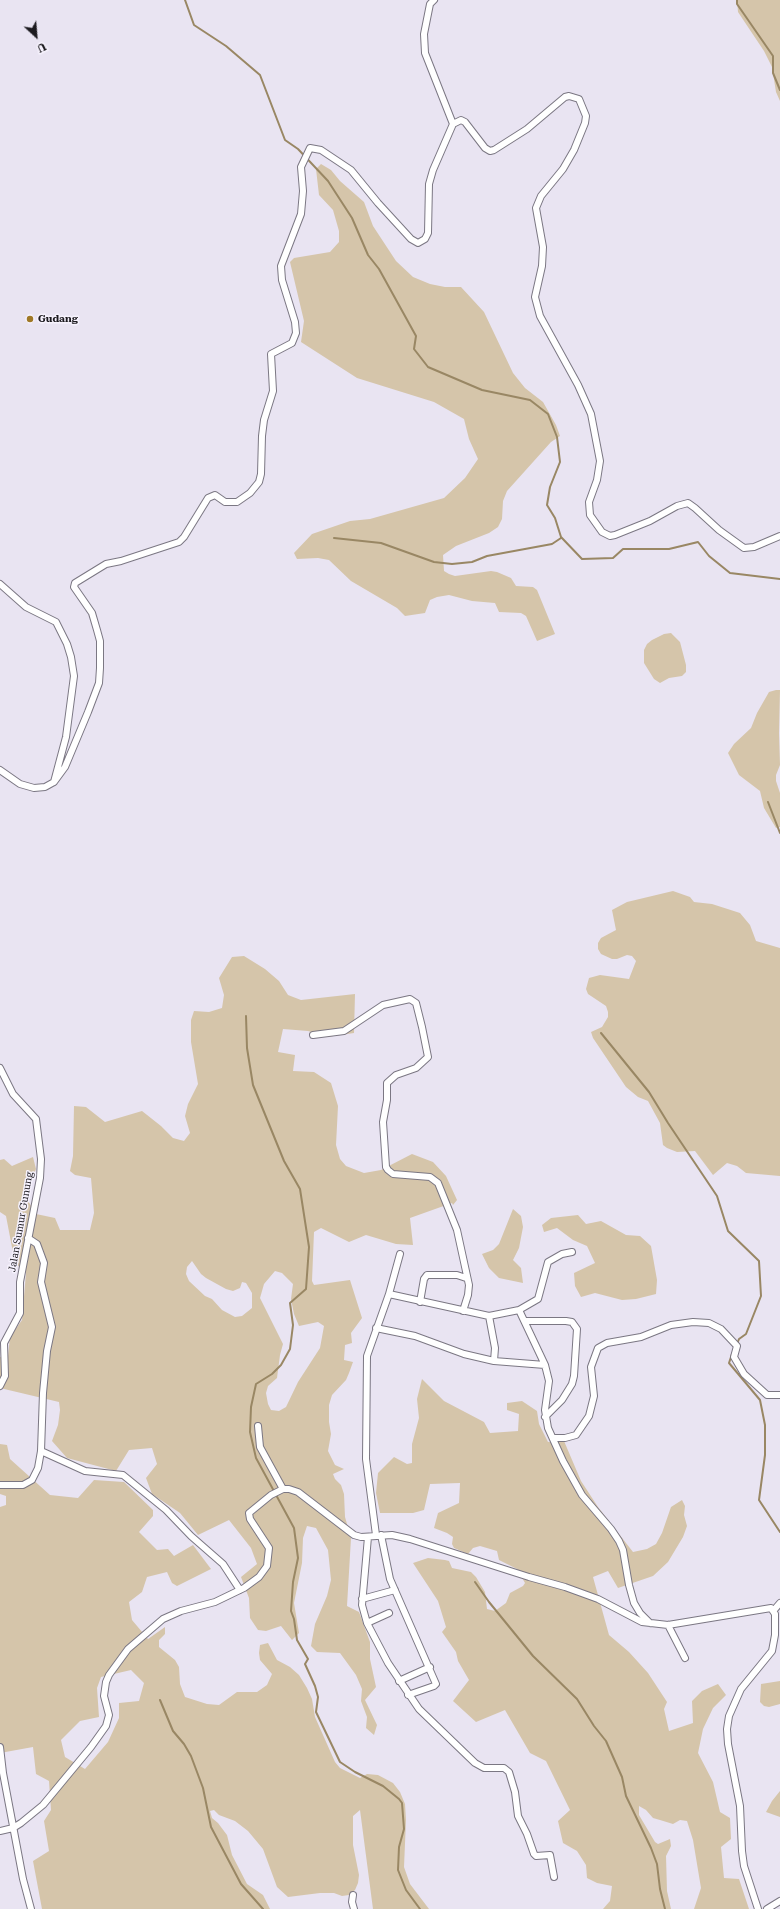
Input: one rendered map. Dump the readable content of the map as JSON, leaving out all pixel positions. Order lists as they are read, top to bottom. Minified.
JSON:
{"streets":{"street":["Jalan Sumur Gunung"]},"places":["Gudang"],"north":"bottom right"}
